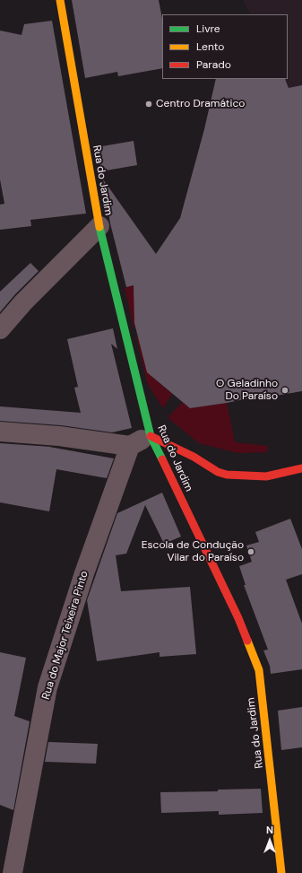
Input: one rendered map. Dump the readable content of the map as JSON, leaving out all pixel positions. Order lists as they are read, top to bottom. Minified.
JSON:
{"streets":{"main road":["Rua do Jardim"],"street":["Rua do Major Teixeira Pinto"]},"places":["Centro Dramático","O Geladinho Do Paraíso","Escola de Condução Vilar do Paraíso"],"legend":["Livre","Lento","Parado"],"north":"top"}
